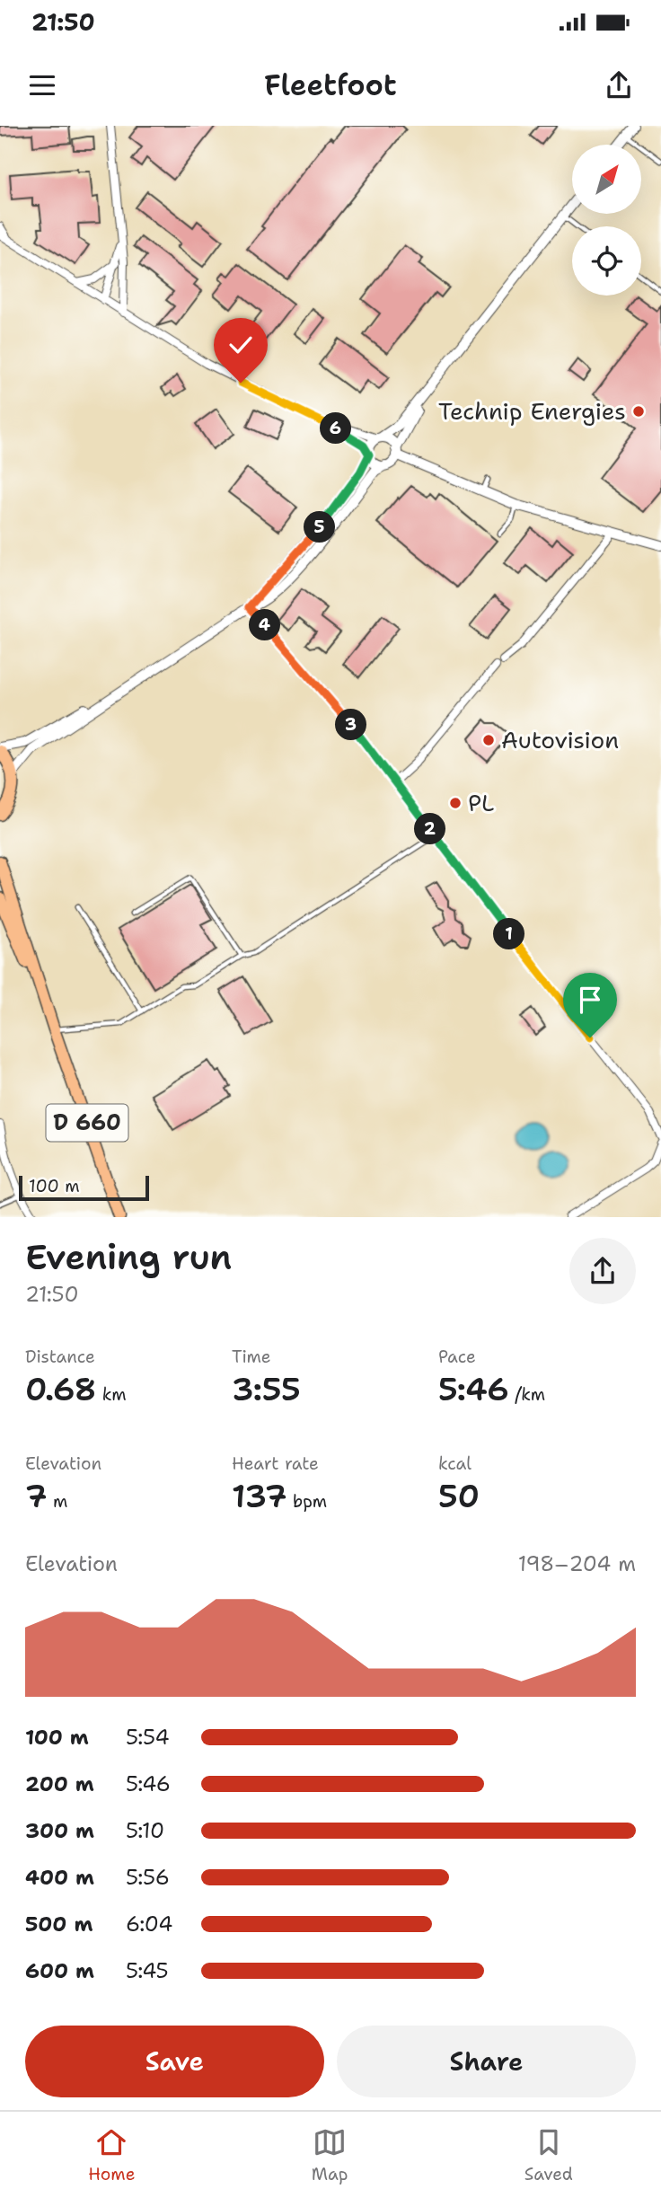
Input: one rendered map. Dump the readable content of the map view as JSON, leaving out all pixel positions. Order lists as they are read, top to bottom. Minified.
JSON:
{"streets":{"main road":["D 660"]},"places":["Technip Energies","Autovision","PL"],"scale_bar":"100 m","north":"top right","page":{"status":"21:50","header":"Fleetfoot","pins":["6","5","4","3","2","1"],"scale":"100 m","heading":["Evening run","21:50"],"stats":[["Distance","0.68 km"],["Time","3:55"],["Pace","5:46 /km"],["Elevation","7 m"],["Heart rate","137 bpm"],["kcal","50"]],"chart":["Elevation","198–204 m"],"list":[{"name":"100 m","note":"5:54"},{"name":"200 m","note":"5:46"},{"name":"300 m","note":"5:10"},{"name":"400 m","note":"5:56"},{"name":"500 m","note":"6:04"},{"name":"600 m","note":"5:45"}],"buttons":["Save","Share"],"tabs":["Home","Map","Saved"]}}
